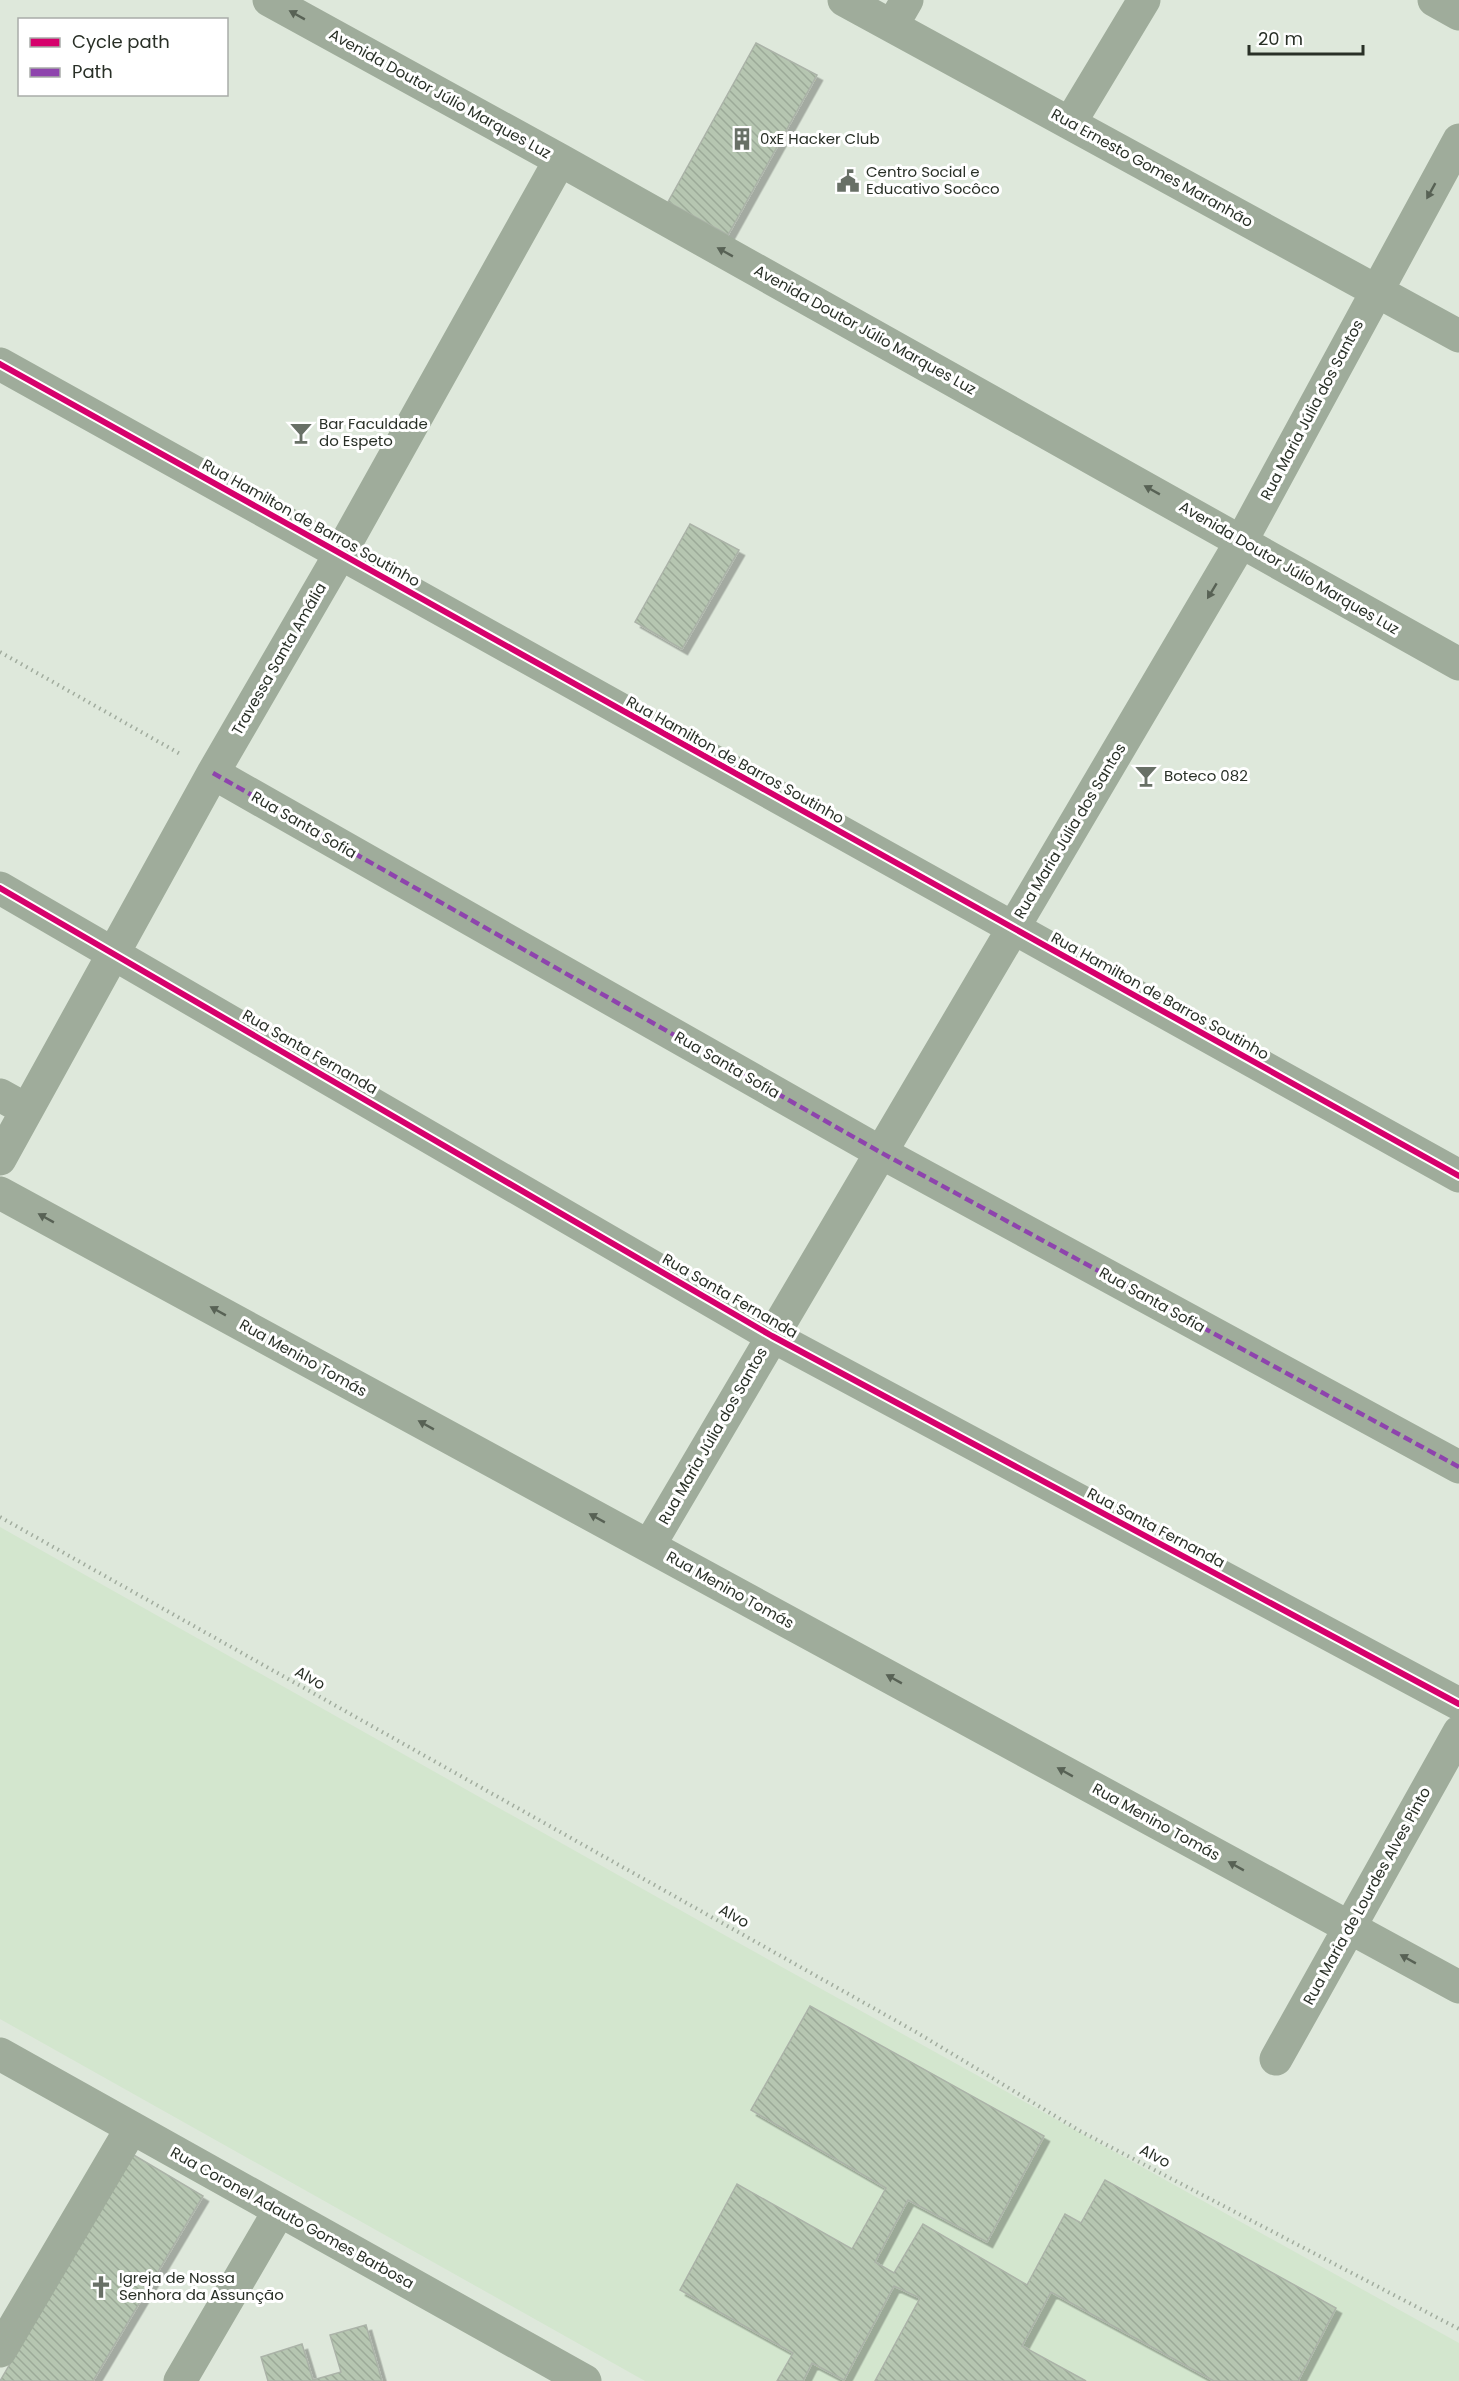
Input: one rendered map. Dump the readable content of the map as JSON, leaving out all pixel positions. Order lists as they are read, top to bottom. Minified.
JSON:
{"streets":{"street":["Avenida Doutor Júlio Marques Luz","Rua Ernesto Gomes Maranhão","Rua Maria Júlia dos Santos","Rua Hamilton de Barros Soutinho","Travessa Santa Amália","Rua Santa Sofia","Rua Santa Fernanda","Rua Menino Tomás","Rua Maria de Lourdes Alves Pinto","Rua Coronel Adauto Gomes Barbosa"],"path":["Alvo"]},"crossings":[["Avenida Doutor Júlio Marques Luz","Rua Maria Júlia dos Santos"],["Avenida Doutor Júlio Marques Luz","Travessa Santa Amália"],["Rua Ernesto Gomes Maranhão","Rua Maria Júlia dos Santos"],["Rua Maria Júlia dos Santos","Rua Hamilton de Barros Soutinho"],["Rua Maria Júlia dos Santos","Rua Santa Sofia"],["Rua Maria Júlia dos Santos","Rua Santa Fernanda"],["Rua Maria Júlia dos Santos","Rua Menino Tomás"],["Rua Hamilton de Barros Soutinho","Travessa Santa Amália"],["Travessa Santa Amália","Rua Santa Sofia"],["Travessa Santa Amália","Rua Santa Fernanda"],["Rua Menino Tomás","Rua Maria de Lourdes Alves Pinto"]],"one_way":["Avenida Doutor Júlio Marques Luz","Rua Maria Júlia dos Santos","Rua Menino Tomás"],"places":{"building":["0xE Hacker Club"],"public building":["Centro Social e Educativo Socôco"],"bar":["Bar Faculdade do Espeto","Boteco 082"],"church":["Igreja de Nossa Senhora da Assunção"]},"legend":["Cycle path","Path"],"scale_bar":"20 m"}
